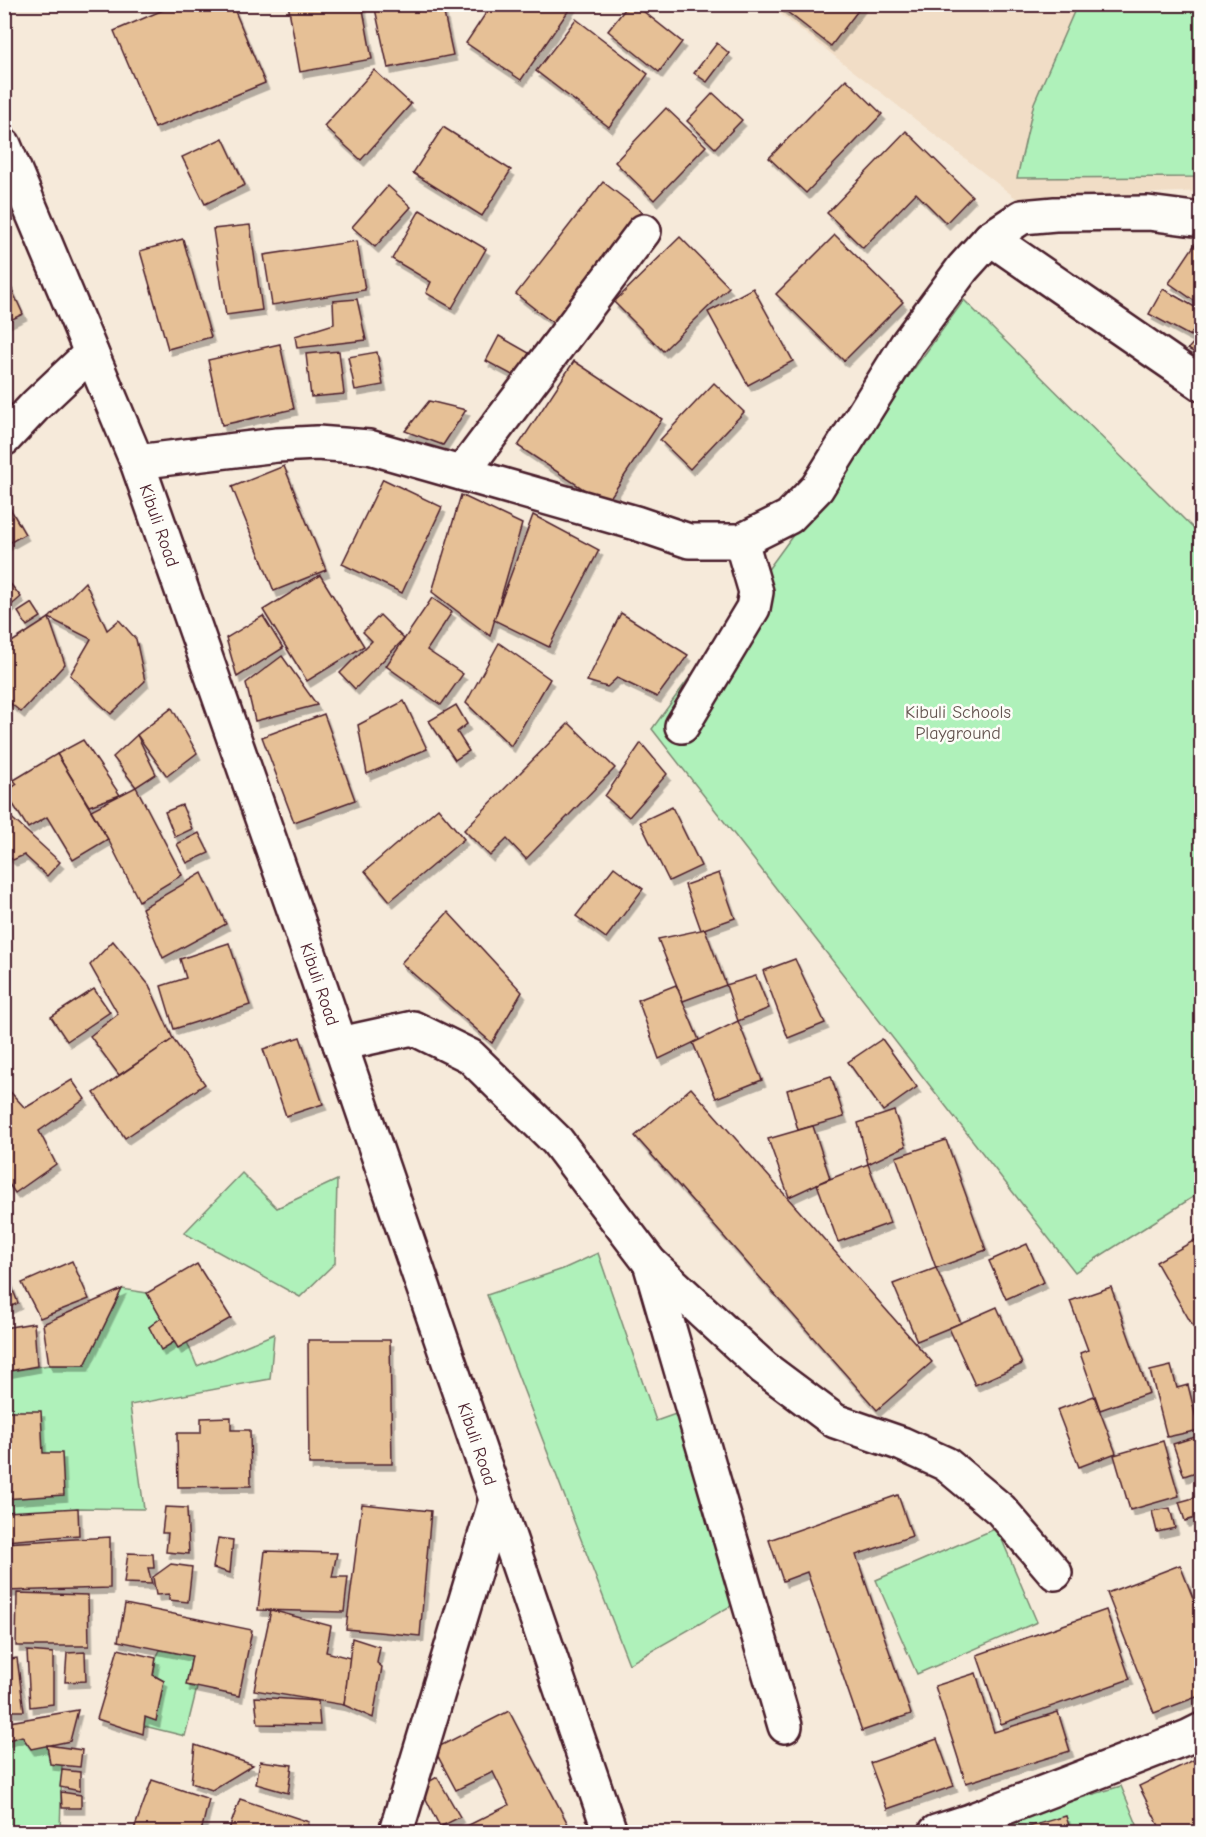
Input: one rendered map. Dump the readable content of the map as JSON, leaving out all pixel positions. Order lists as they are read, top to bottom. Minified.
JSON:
{"streets":{"street":["Kibuli Road"]},"parks":["Kibuli Schools Playground"]}
